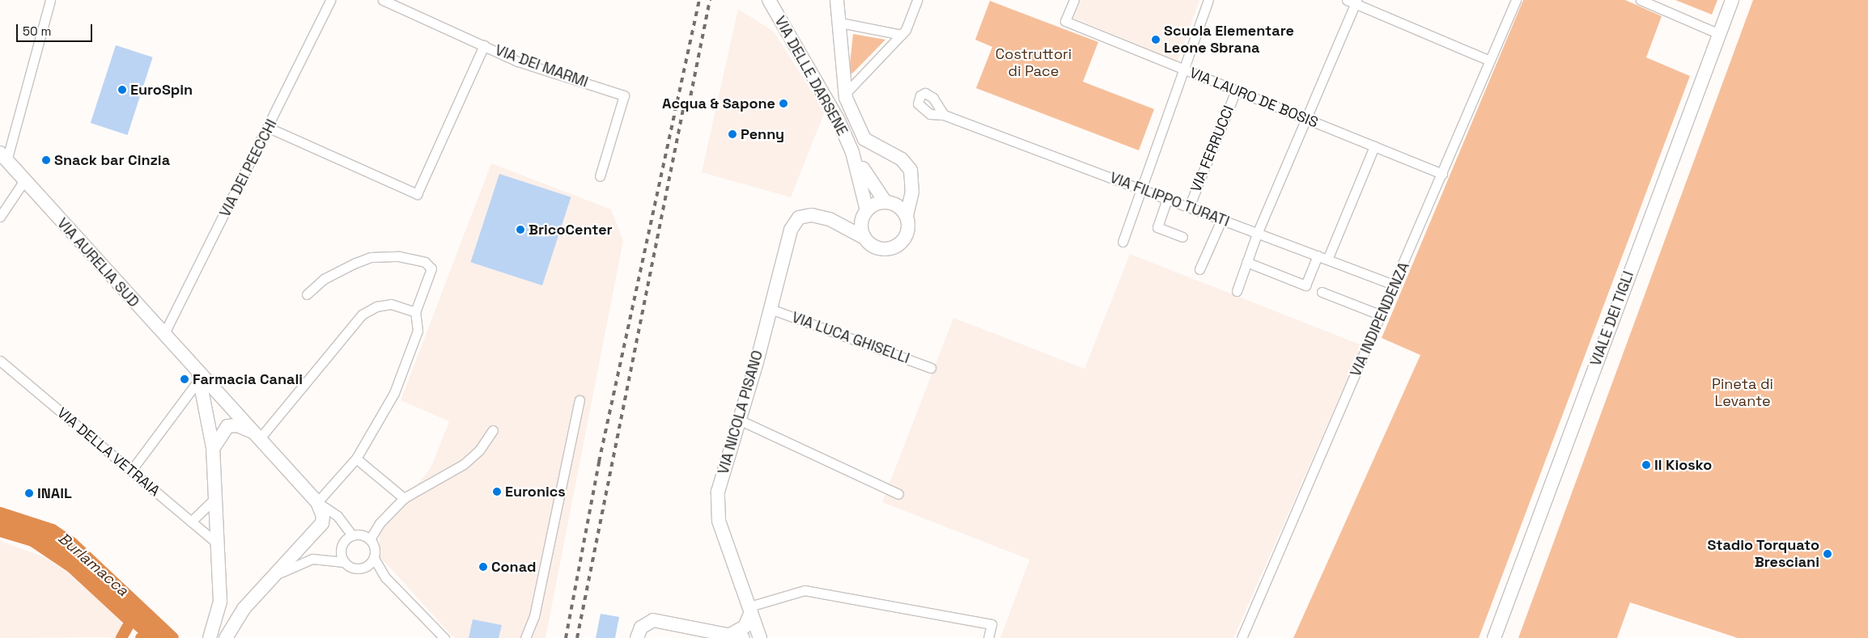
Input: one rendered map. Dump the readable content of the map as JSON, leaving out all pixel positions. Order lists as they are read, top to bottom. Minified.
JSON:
{"streets":{"street":["VIA DEI MARMI","VIA DELLE DARSENE","VIA LAURO DE BOSIS","VIA FERRUCCI","VIA DEI PEECCHI","VIA FILIPPO TURATI","VIA AURELIA SUD","VIALE DEI TIGLI","VIA INDIPENDENZA","VIA LUCA GHISELLI","VIA NICOLA PISANO","VIA DELLA VETRAIA"]},"crossings":[["VIA DELLE DARSENE","VIA NICOLA PISANO"],["VIA LAURO DE BOSIS","VIA FERRUCCI"],["VIA LAURO DE BOSIS","VIA INDIPENDENZA"],["VIA FERRUCCI","VIA FILIPPO TURATI"],["VIA DEI PEECCHI","VIA AURELIA SUD"],["VIA FILIPPO TURATI","VIA INDIPENDENZA"],["VIA LUCA GHISELLI","VIA NICOLA PISANO"]],"water":["Burlamacca"],"parks":["Costruttori di Pace","Pineta di Levante"],"places":["Scuola Elementare Leone Sbrana","EuroSpin","Acqua & Sapone","Penny","Snack bar Cinzia","BricoCenter","Farmacia Canali","Il Kiosko","Euronics","INAIL","Stadio Torquato Bresciani","Conad"],"scale_bar":"50 m"}
